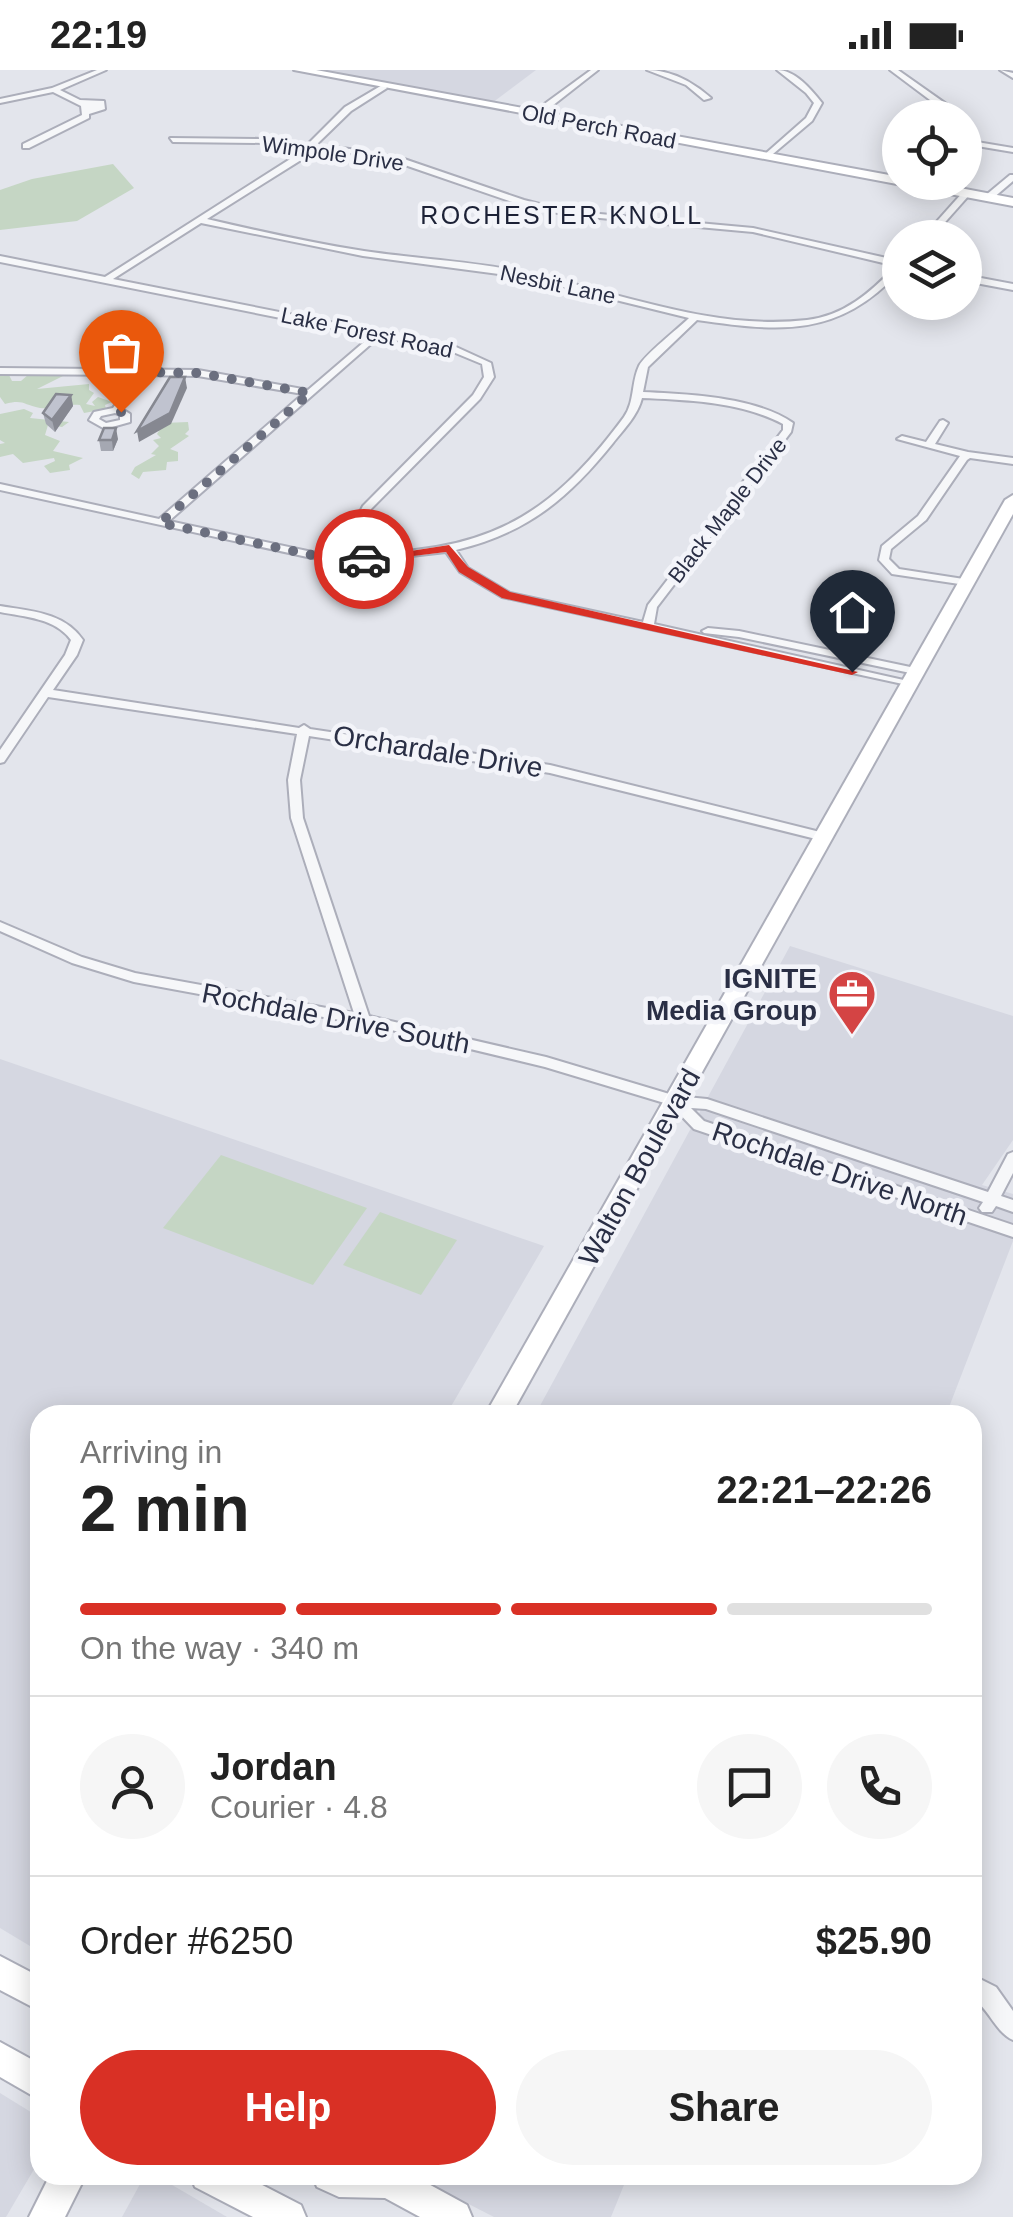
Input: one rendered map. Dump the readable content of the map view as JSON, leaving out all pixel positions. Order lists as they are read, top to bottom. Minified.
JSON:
{"streets":{"main road":["Old Perch Road","Walton Boulevard"],"street":["Wimpole Drive","Nesbit Lane","Lake Forest Road","Black Maple Drive","Orchardale Drive","Rochdale Drive South","Rochdale Drive North"]},"crossings":[["Orchardale Drive","Walton Boulevard"],["Rochdale Drive South","Walton Boulevard"],["Rochdale Drive South","Rochdale Drive North"],["Walton Boulevard","Rochdale Drive North"]],"districts":["ROCHESTER KNOLL"],"places":{"office":["IGNITE Media Group"]},"page":{"status":"22:19","heading":["2 min","Arriving in","22:21–22:26"],"panel":["Jordan","Courier · 4.8","Order #6250","$25.90"],"bar":"On the way · 340 m","buttons":["Help","Share"]}}
